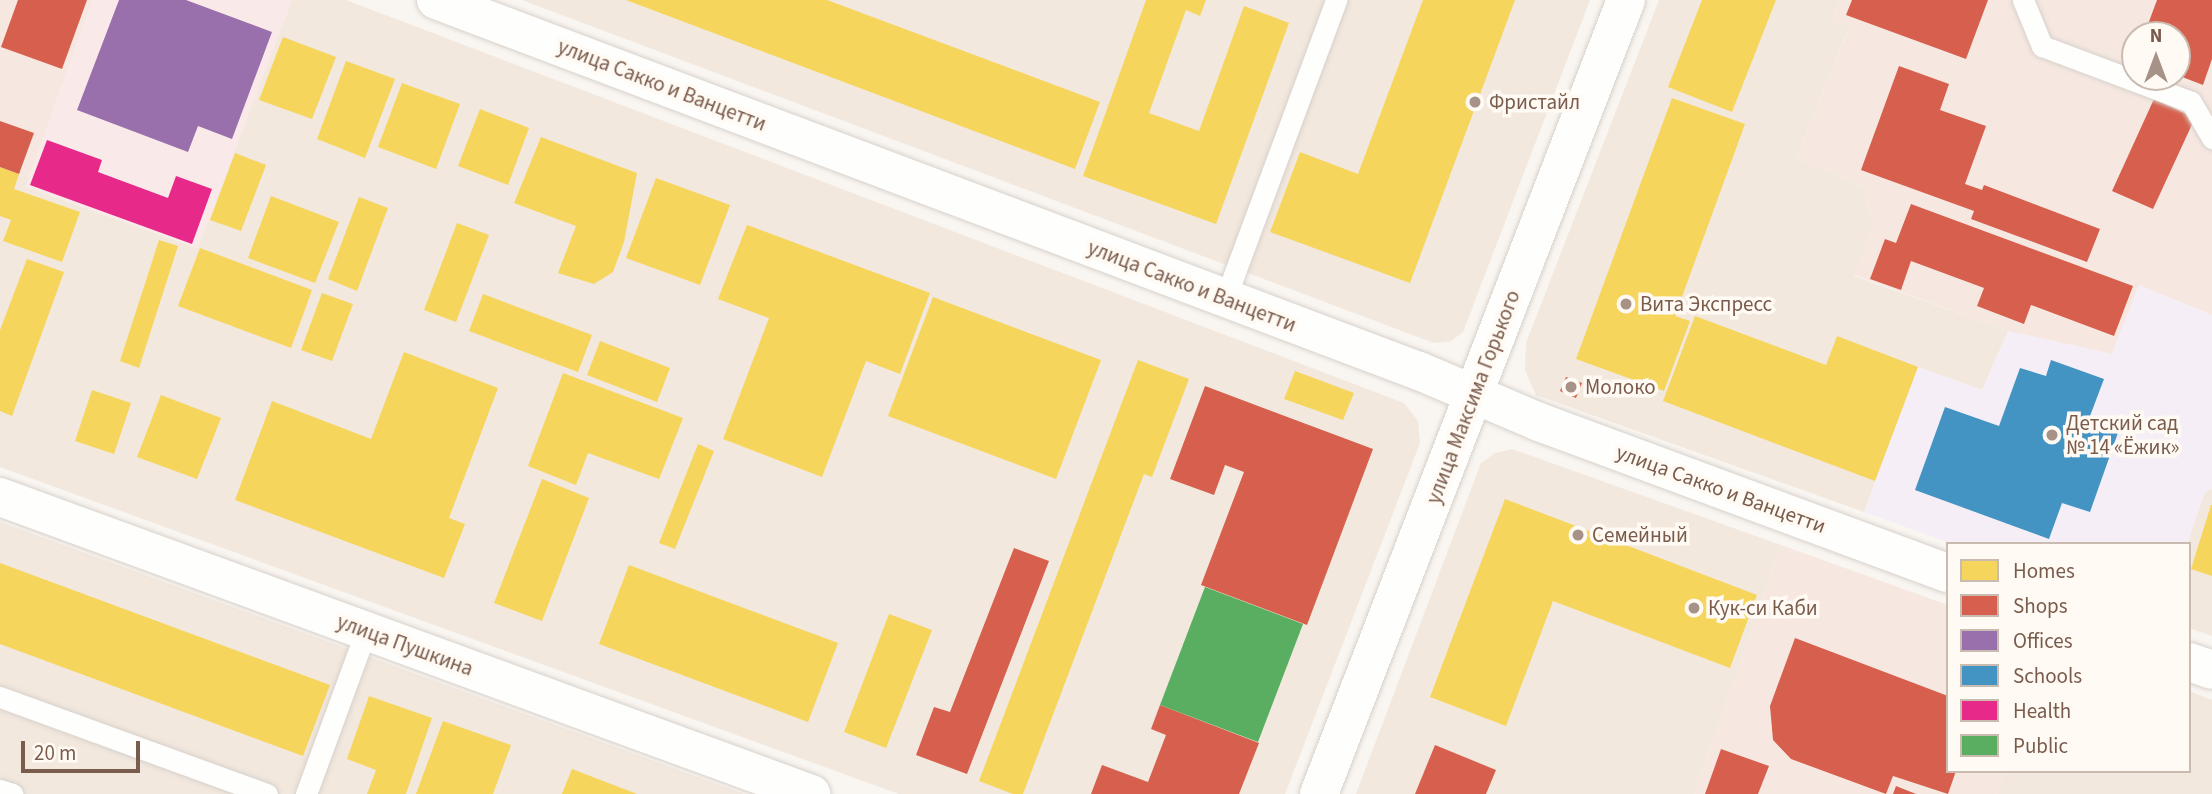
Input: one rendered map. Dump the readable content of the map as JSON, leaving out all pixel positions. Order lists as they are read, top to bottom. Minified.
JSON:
{"streets":{"street":["улица Сакко и Ванцетти","улица Максима Горького","улица Пушкина"]},"crossings":[["улица Сакко и Ванцетти","улица Максима Горького"]],"places":["Фристайл","Вита Экспресс","Молоко","Детский сад № 14 «Ёжик»","Семейный","Кук-си Каби"],"legend":["Homes","Shops","Offices","Schools","Health","Public"],"scale_bar":"20 m","north":"top"}
